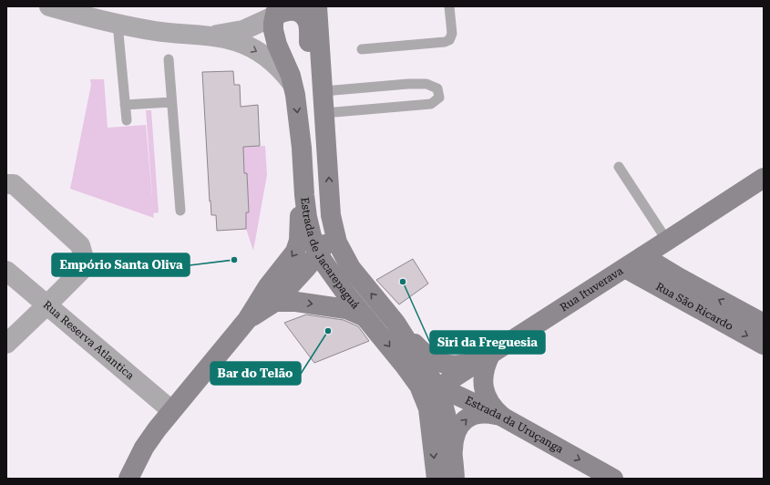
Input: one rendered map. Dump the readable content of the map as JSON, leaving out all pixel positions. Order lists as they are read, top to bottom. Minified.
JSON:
{"streets":{"main road":["Estrada de Jacarepaguá","Rua Ituverava","Rua São Ricardo","Estrada da Uruçanga"],"street":["Rua Reserva Atlantica"]},"crossings":[["Estrada de Jacarepaguá","Rua Ituverava"],["Estrada de Jacarepaguá","Estrada da Uruçanga"],["Rua Ituverava","Rua São Ricardo"],["Rua Ituverava","Estrada da Uruçanga"]],"one_way":["Estrada da Uruçanga"],"places":["Empório Santa Oliva","Siri da Freguesia","Bar do Telão"]}
